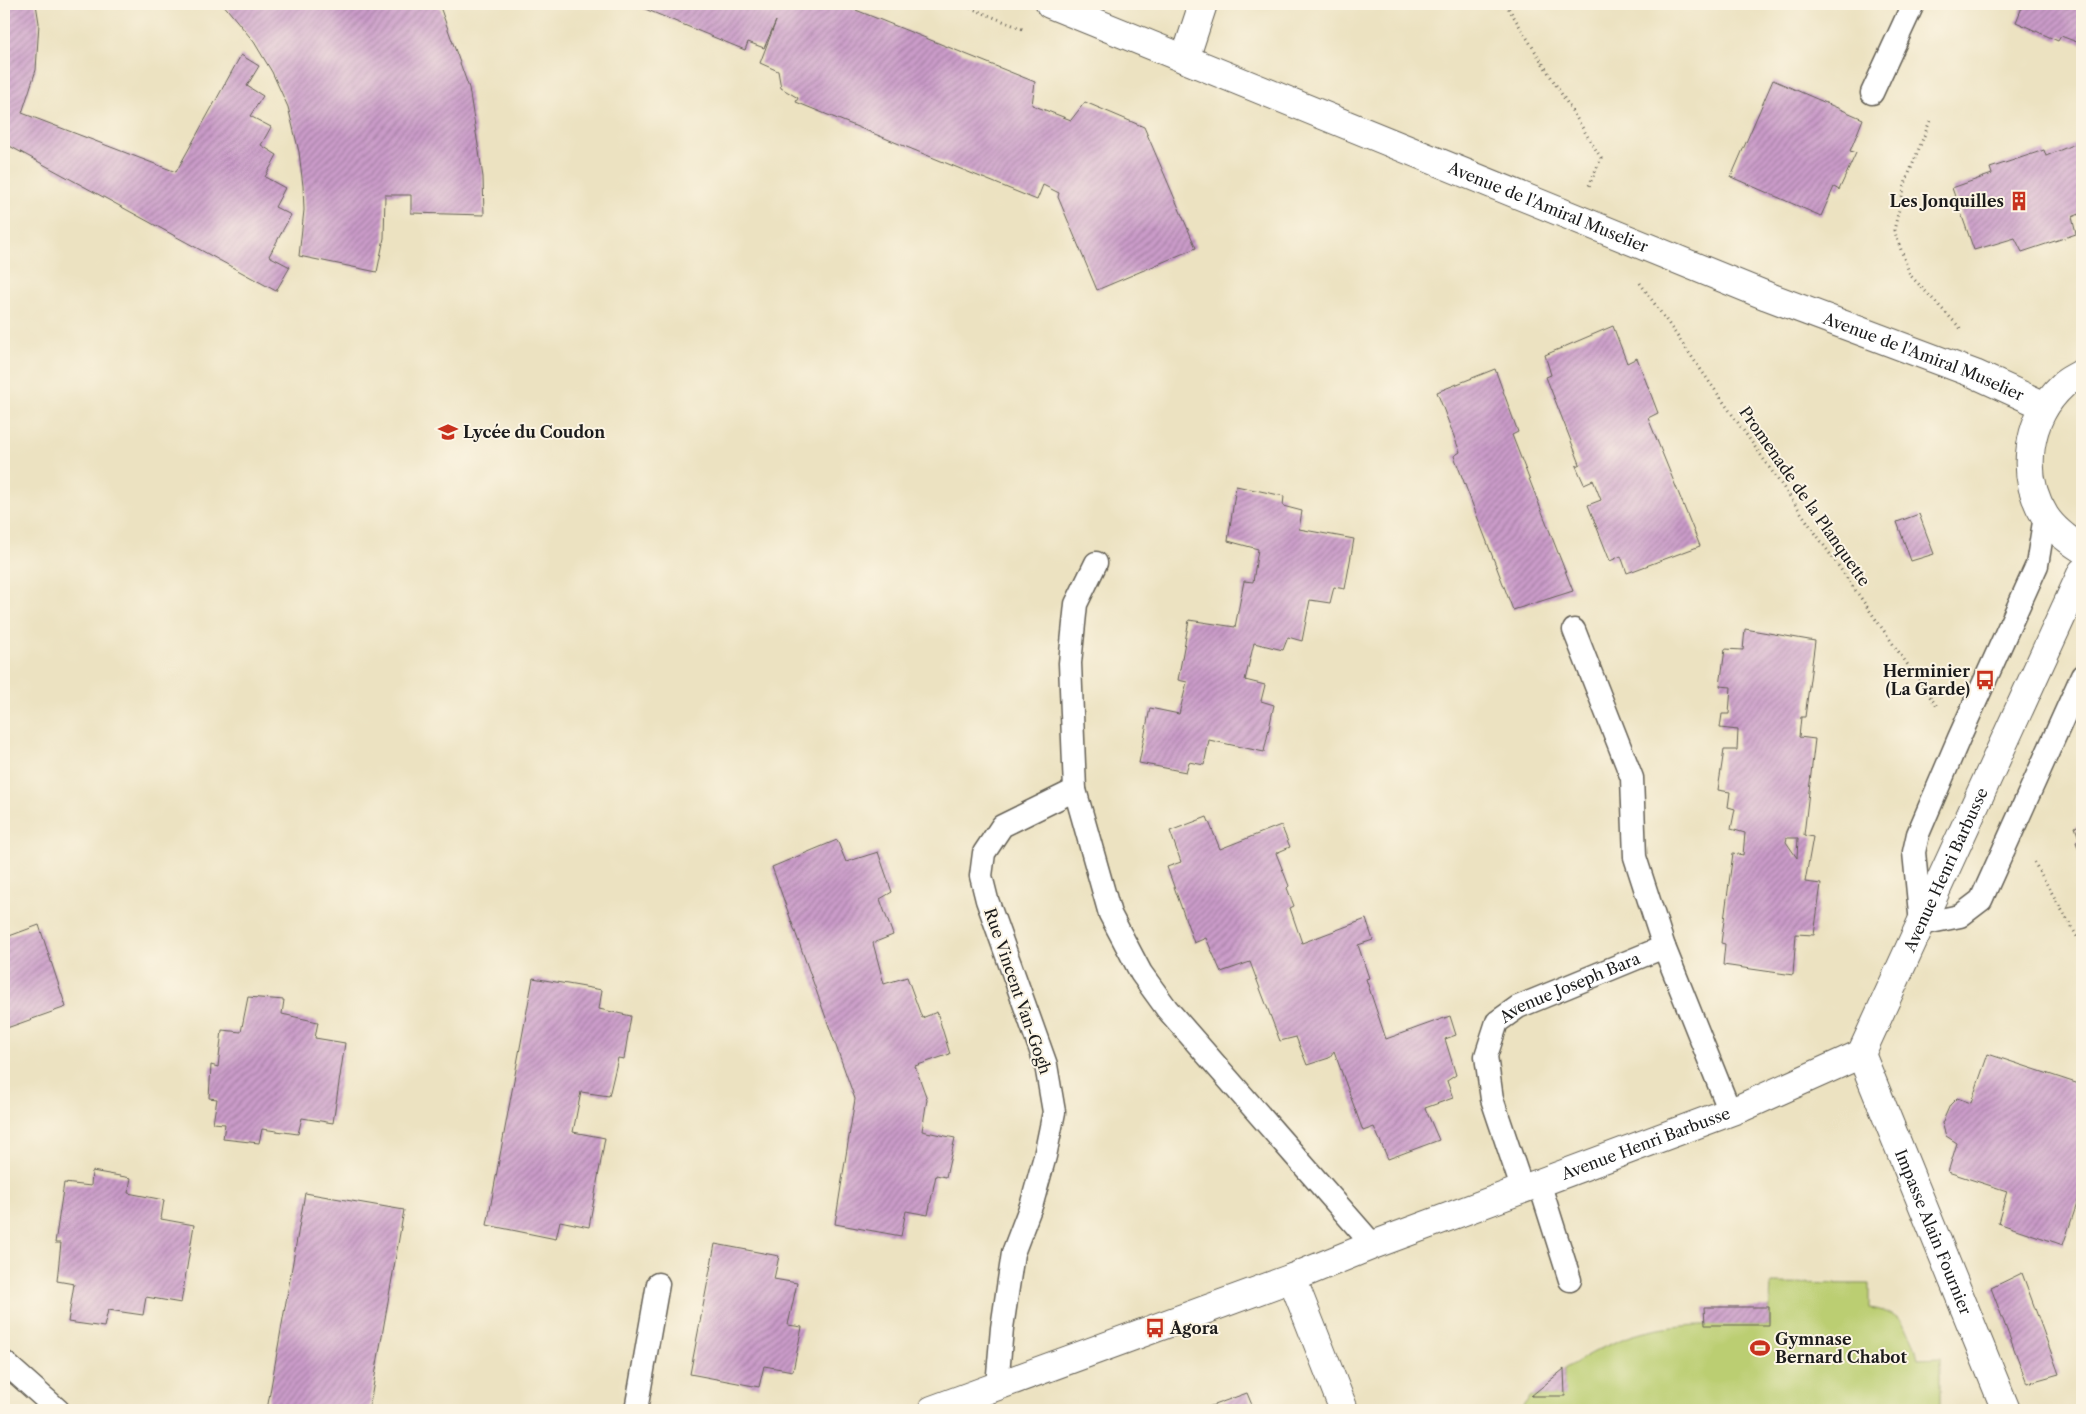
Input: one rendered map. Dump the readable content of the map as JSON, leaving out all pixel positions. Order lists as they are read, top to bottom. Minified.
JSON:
{"streets":{"street":["Avenue de l'Amiral Muselier","Avenue Henri Barbusse","Impasse Alain Fournier"],"lane":["Avenue Joseph Bara","Rue Vincent Van-Gogh"],"path":["Promenade de la Planquette"]},"crossings":[["Avenue Henri Barbusse","Avenue Joseph Bara"],["Avenue Henri Barbusse","Rue Vincent Van-Gogh"],["Avenue Henri Barbusse","Impasse Alain Fournier"]],"places":{"building":["Les Jonquilles"],"school or university":["Lycée du Coudon"],"bus stop":["Herminier (La Garde)","Agora"],"sports":["Gymnase Bernard Chabot"]}}
